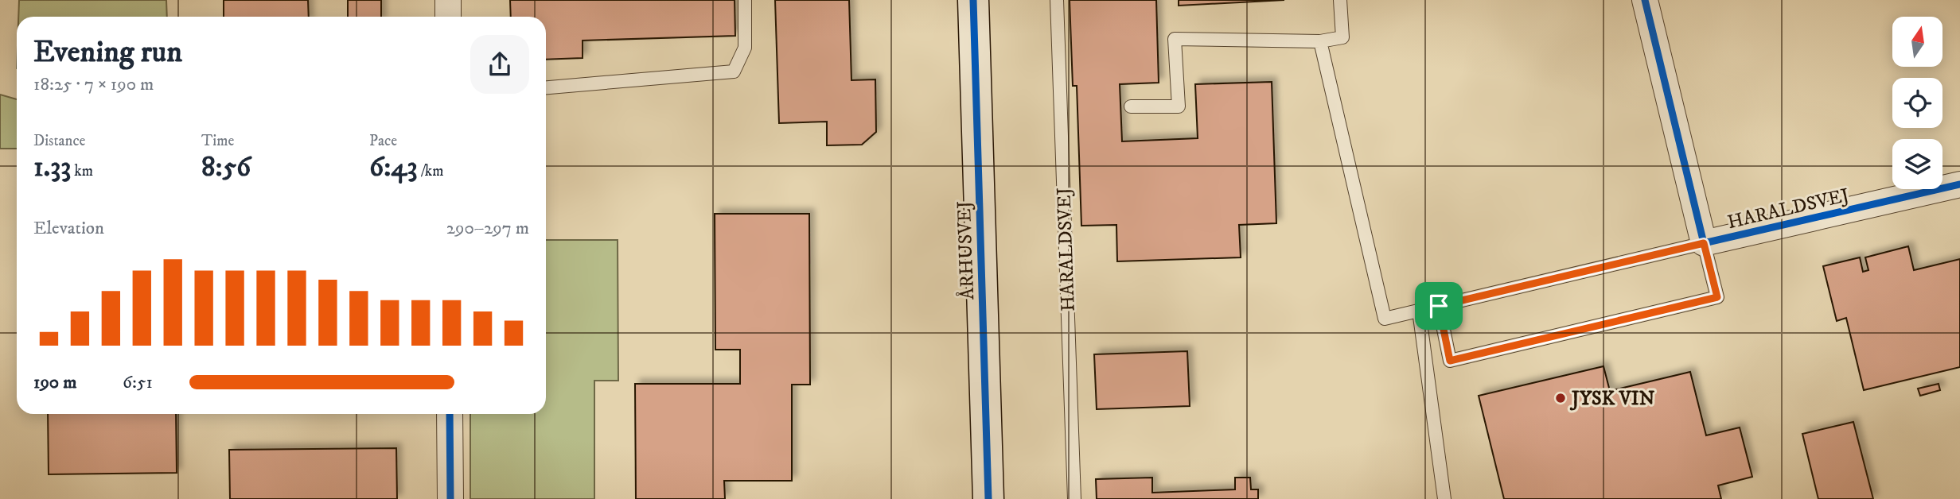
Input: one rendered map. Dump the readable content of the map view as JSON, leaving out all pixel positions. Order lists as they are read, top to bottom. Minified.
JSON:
{"streets":{"main road":["ÅRHUSVEJ"],"street":["HARALDSVEJ"]},"places":["JYSK VIN"],"north":"top","page":{"heading":["Evening run","18:25 · 7 × 190 m"],"stats":[["Distance","1.33 km"],["Time","8:56"],["Pace","6:43 /km"]],"chart":["Elevation","290–297 m"],"list":[{"name":"190 m","note":"6:51"}]}}
